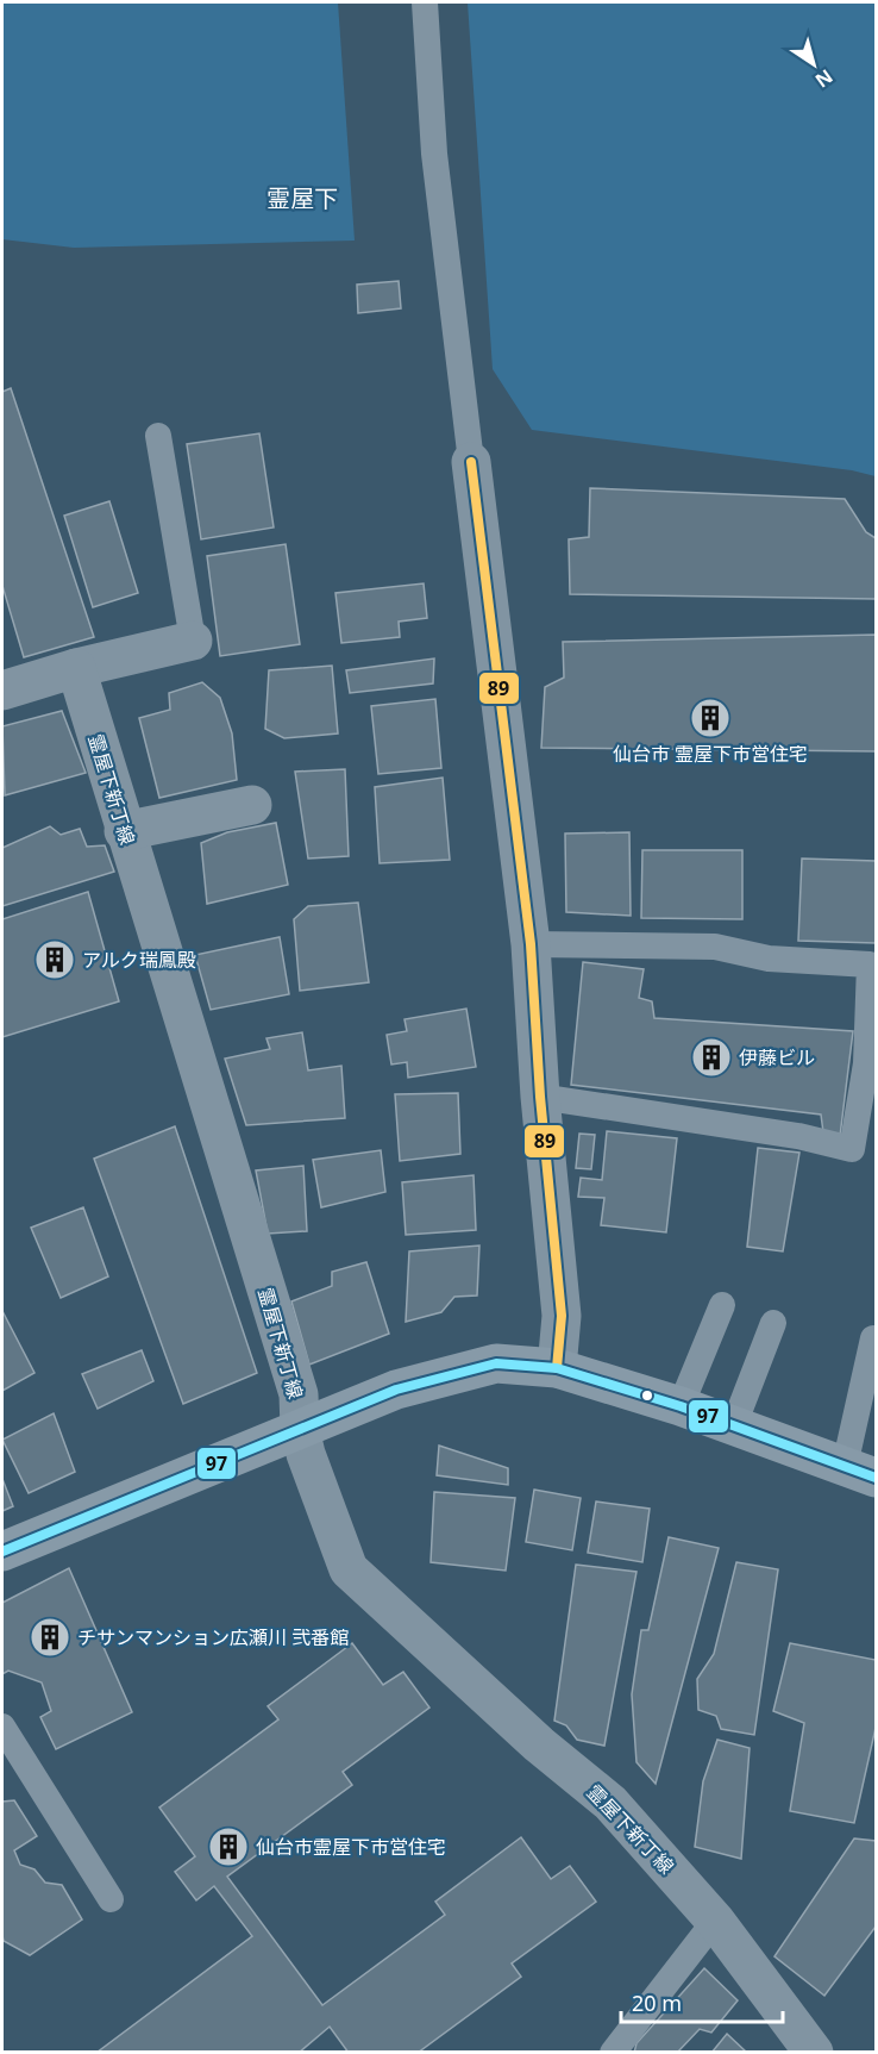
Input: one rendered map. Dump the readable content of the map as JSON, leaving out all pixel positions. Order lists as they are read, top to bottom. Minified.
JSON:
{"streets":{"street":["霊屋下新丁線"]},"districts":["霊屋下"],"places":{"building":["仙台市 霊屋下市営住宅","アルク瑞鳳殿","伊藤ビル","チサンマンション広瀬川 弐番館","仙台市霊屋下市営住宅"]},"lines":["transit line 89","transit line 97"],"scale_bar":"20 m","north":"bottom right"}
